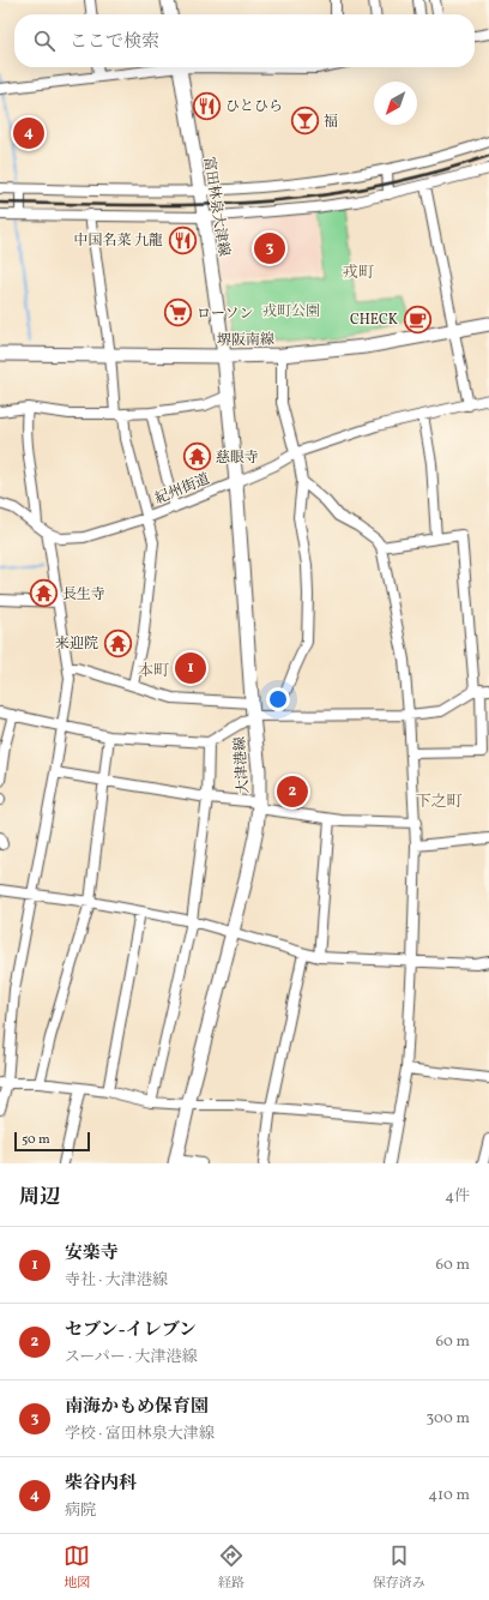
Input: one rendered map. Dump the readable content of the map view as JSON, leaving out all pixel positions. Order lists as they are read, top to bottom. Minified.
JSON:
{"streets":{"main road":["富田林泉大津線","堺阪南線","大津港線"],"street":["紀州街道"]},"crossings":[["富田林泉大津線","堺阪南線"],["富田林泉大津線","大津港線"],["堺阪南線","大津港線"],["紀州街道","大津港線"]],"districts":["戎町","本町","下之町"],"parks":["戎町公園"],"places":{"restaurant":["ひとひら","中国名菜 九龍"],"bar":["福"],"supermarket":["ローソン"],"cafe":["CHECK"],"temple":["慈眼寺","長生寺","来迎院"]},"scale_bar":"50 m","north":"bottom left","page":{"search":"ここで検索","pins":["4","3","1","2"],"scale":"50 m","heading":["周辺","4件"],"list":[{"mark":"1","name":"安楽寺","note":"寺社 · 大津港線","value":"60 m"},{"mark":"2","name":"セブン-イレブン","note":"スーパー · 大津港線","value":"60 m"},{"mark":"3","name":"南海かもめ保育園","note":"学校 · 富田林泉大津線","value":"300 m"},{"mark":"4","name":"柴谷内科","note":"病院","value":"410 m"}],"nav":["地図","経路","保存済み"]}}
